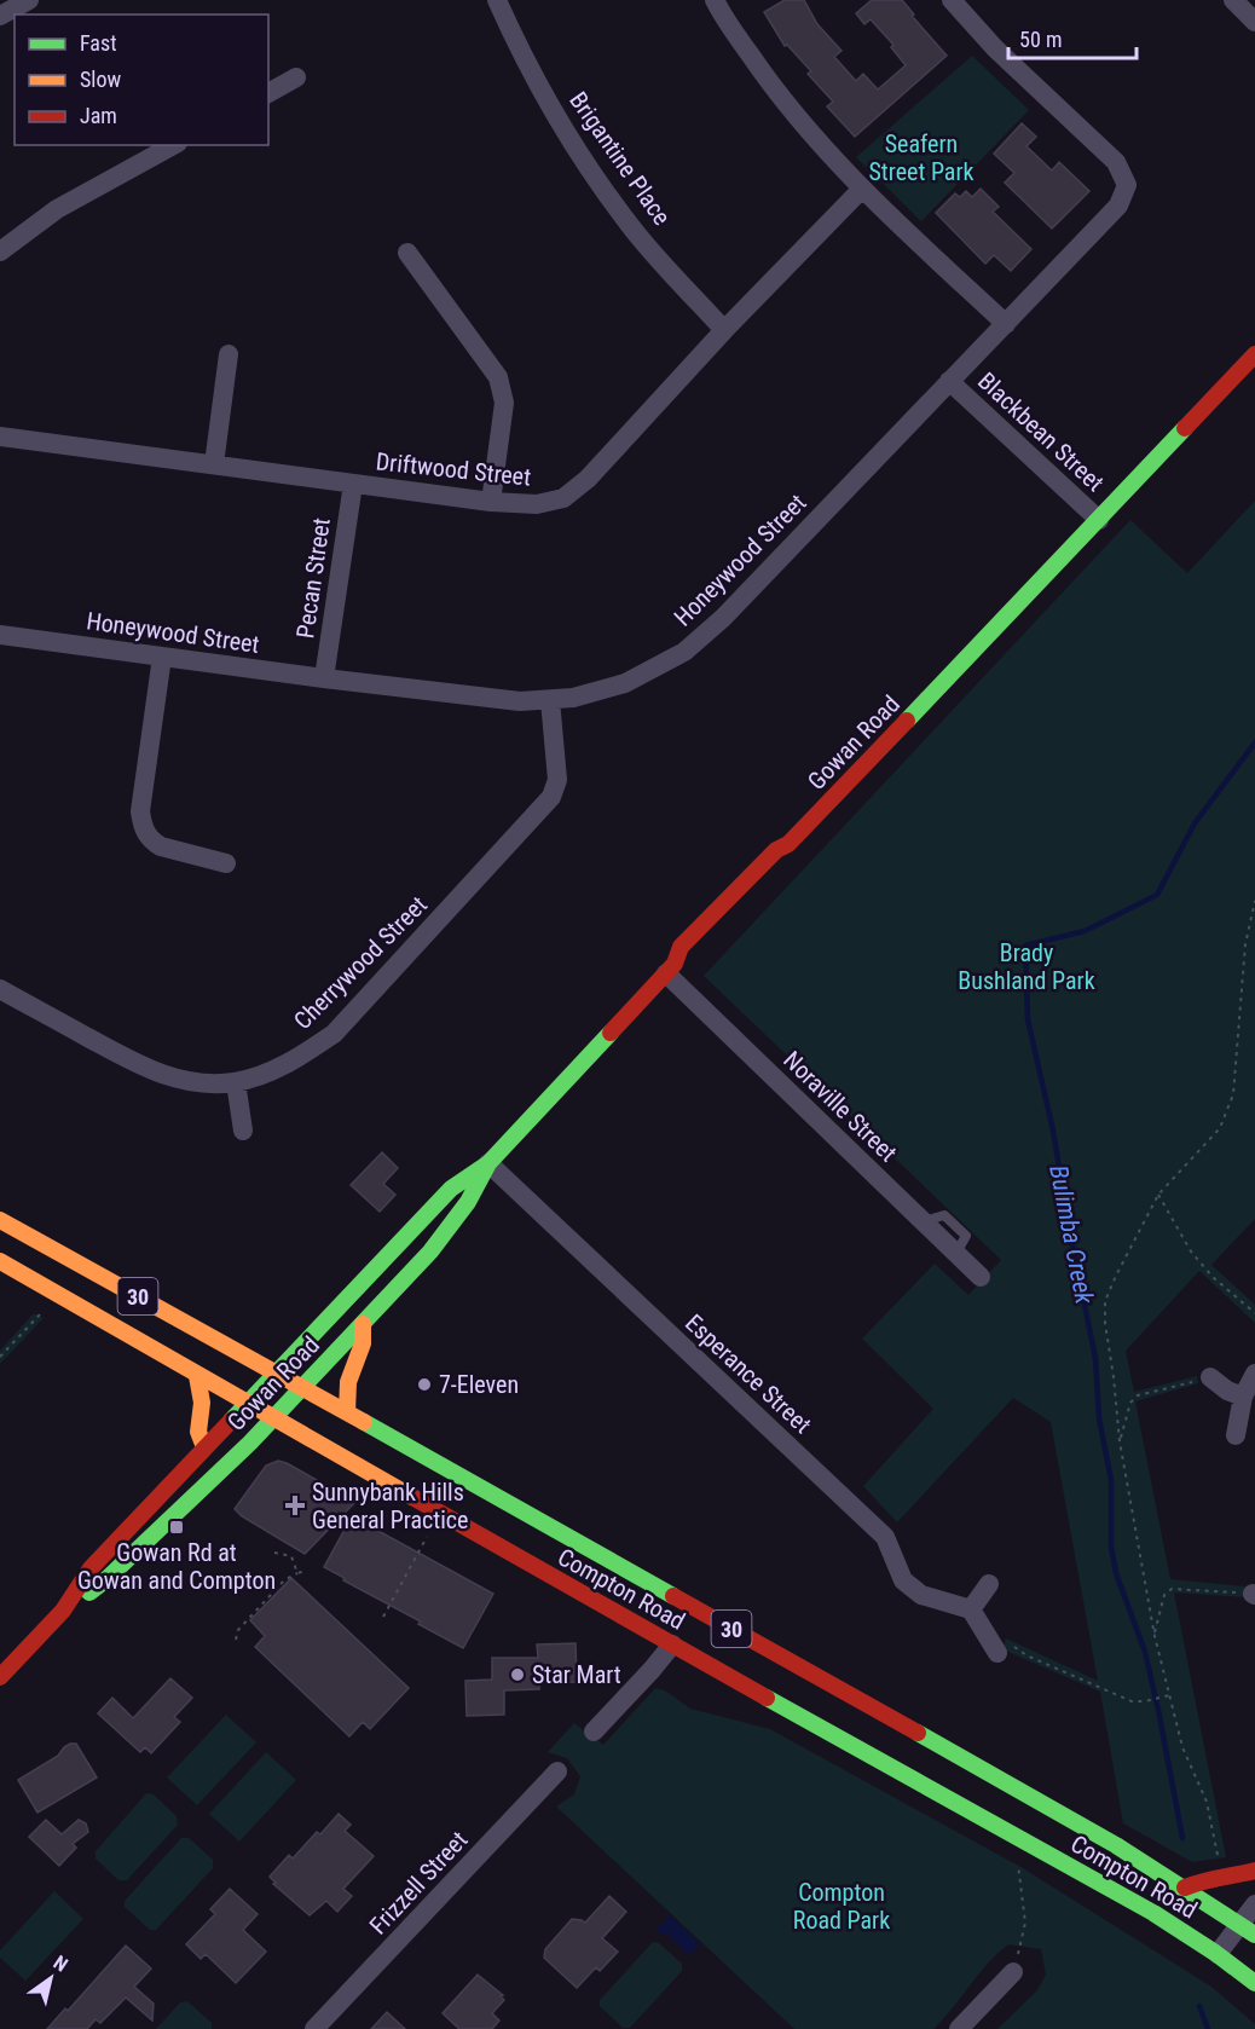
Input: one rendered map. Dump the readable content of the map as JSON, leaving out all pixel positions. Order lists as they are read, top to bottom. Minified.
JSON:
{"streets":{"main road":["Gowan Road","30","Compton Road"],"street":["Brigantine Place","Blackbean Street","Driftwood Street","Honeywood Street","Pecan Street","Cherrywood Street","Noraville Street","Esperance Street","Frizzell Street"]},"crossings":[["Brigantine Place","Driftwood Street"],["Blackbean Street","Honeywood Street"],["Blackbean Street","Gowan Road"],["Driftwood Street","Pecan Street"],["Honeywood Street","Pecan Street"],["Honeywood Street","Cherrywood Street"],["Gowan Road","Noraville Street"],["Gowan Road","Esperance Street"],["Gowan Road","Compton Road"]],"water":["Bulimba Creek"],"parks":["Seafern Street Park","Brady Bushland Park","Compton Road Park"],"places":{"other":["7-Eleven","Star Mart"],"health":["Sunnybank Hills General Practice"],"transit":["Gowan Rd at Gowan and Compton"]},"legend":["Fast","Slow","Jam"],"scale_bar":"50 m","north":"top right"}
